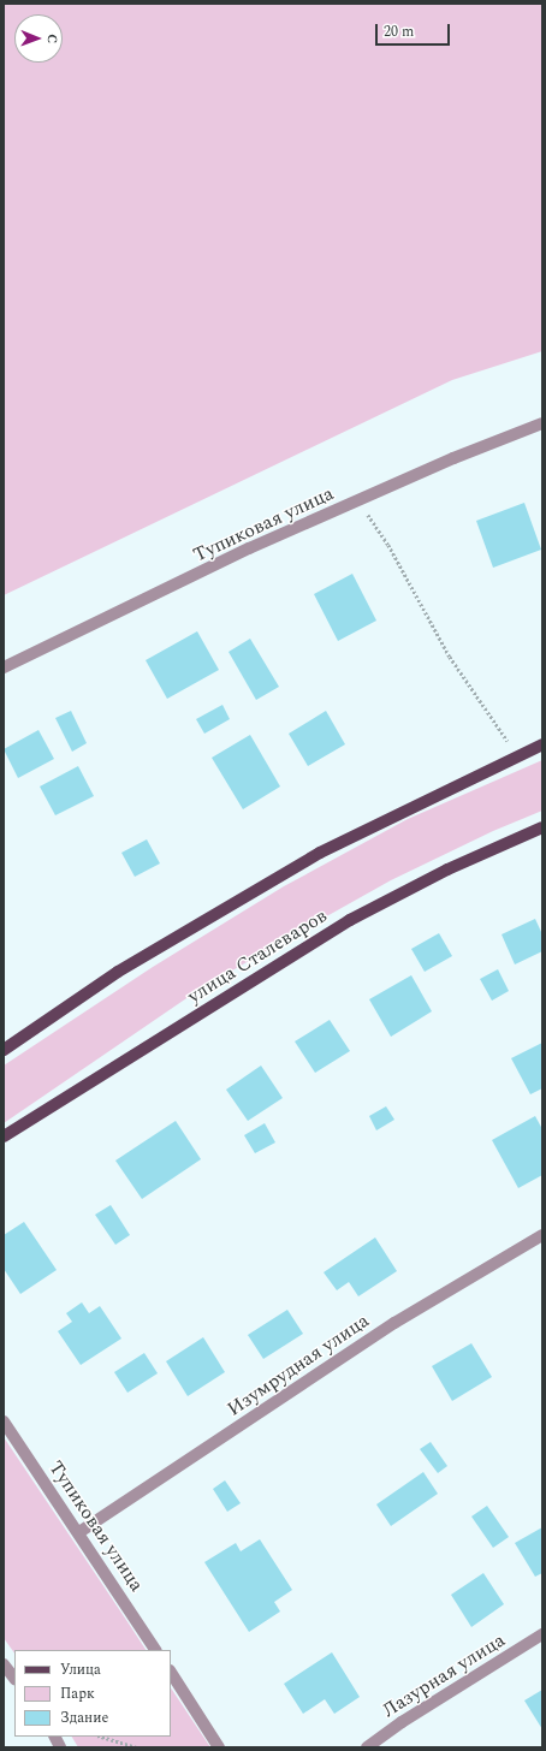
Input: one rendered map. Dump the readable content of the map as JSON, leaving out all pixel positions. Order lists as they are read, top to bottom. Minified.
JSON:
{"streets":{"main road":["улица Сталеваров"],"street":["Тупиковая улица","Изумрудная улица","Лазурная улица"]},"crossings":[["Тупиковая улица","Изумрудная улица"]],"legend":["Улица","Парк","Здание"],"scale_bar":"20 m","north":"right"}
